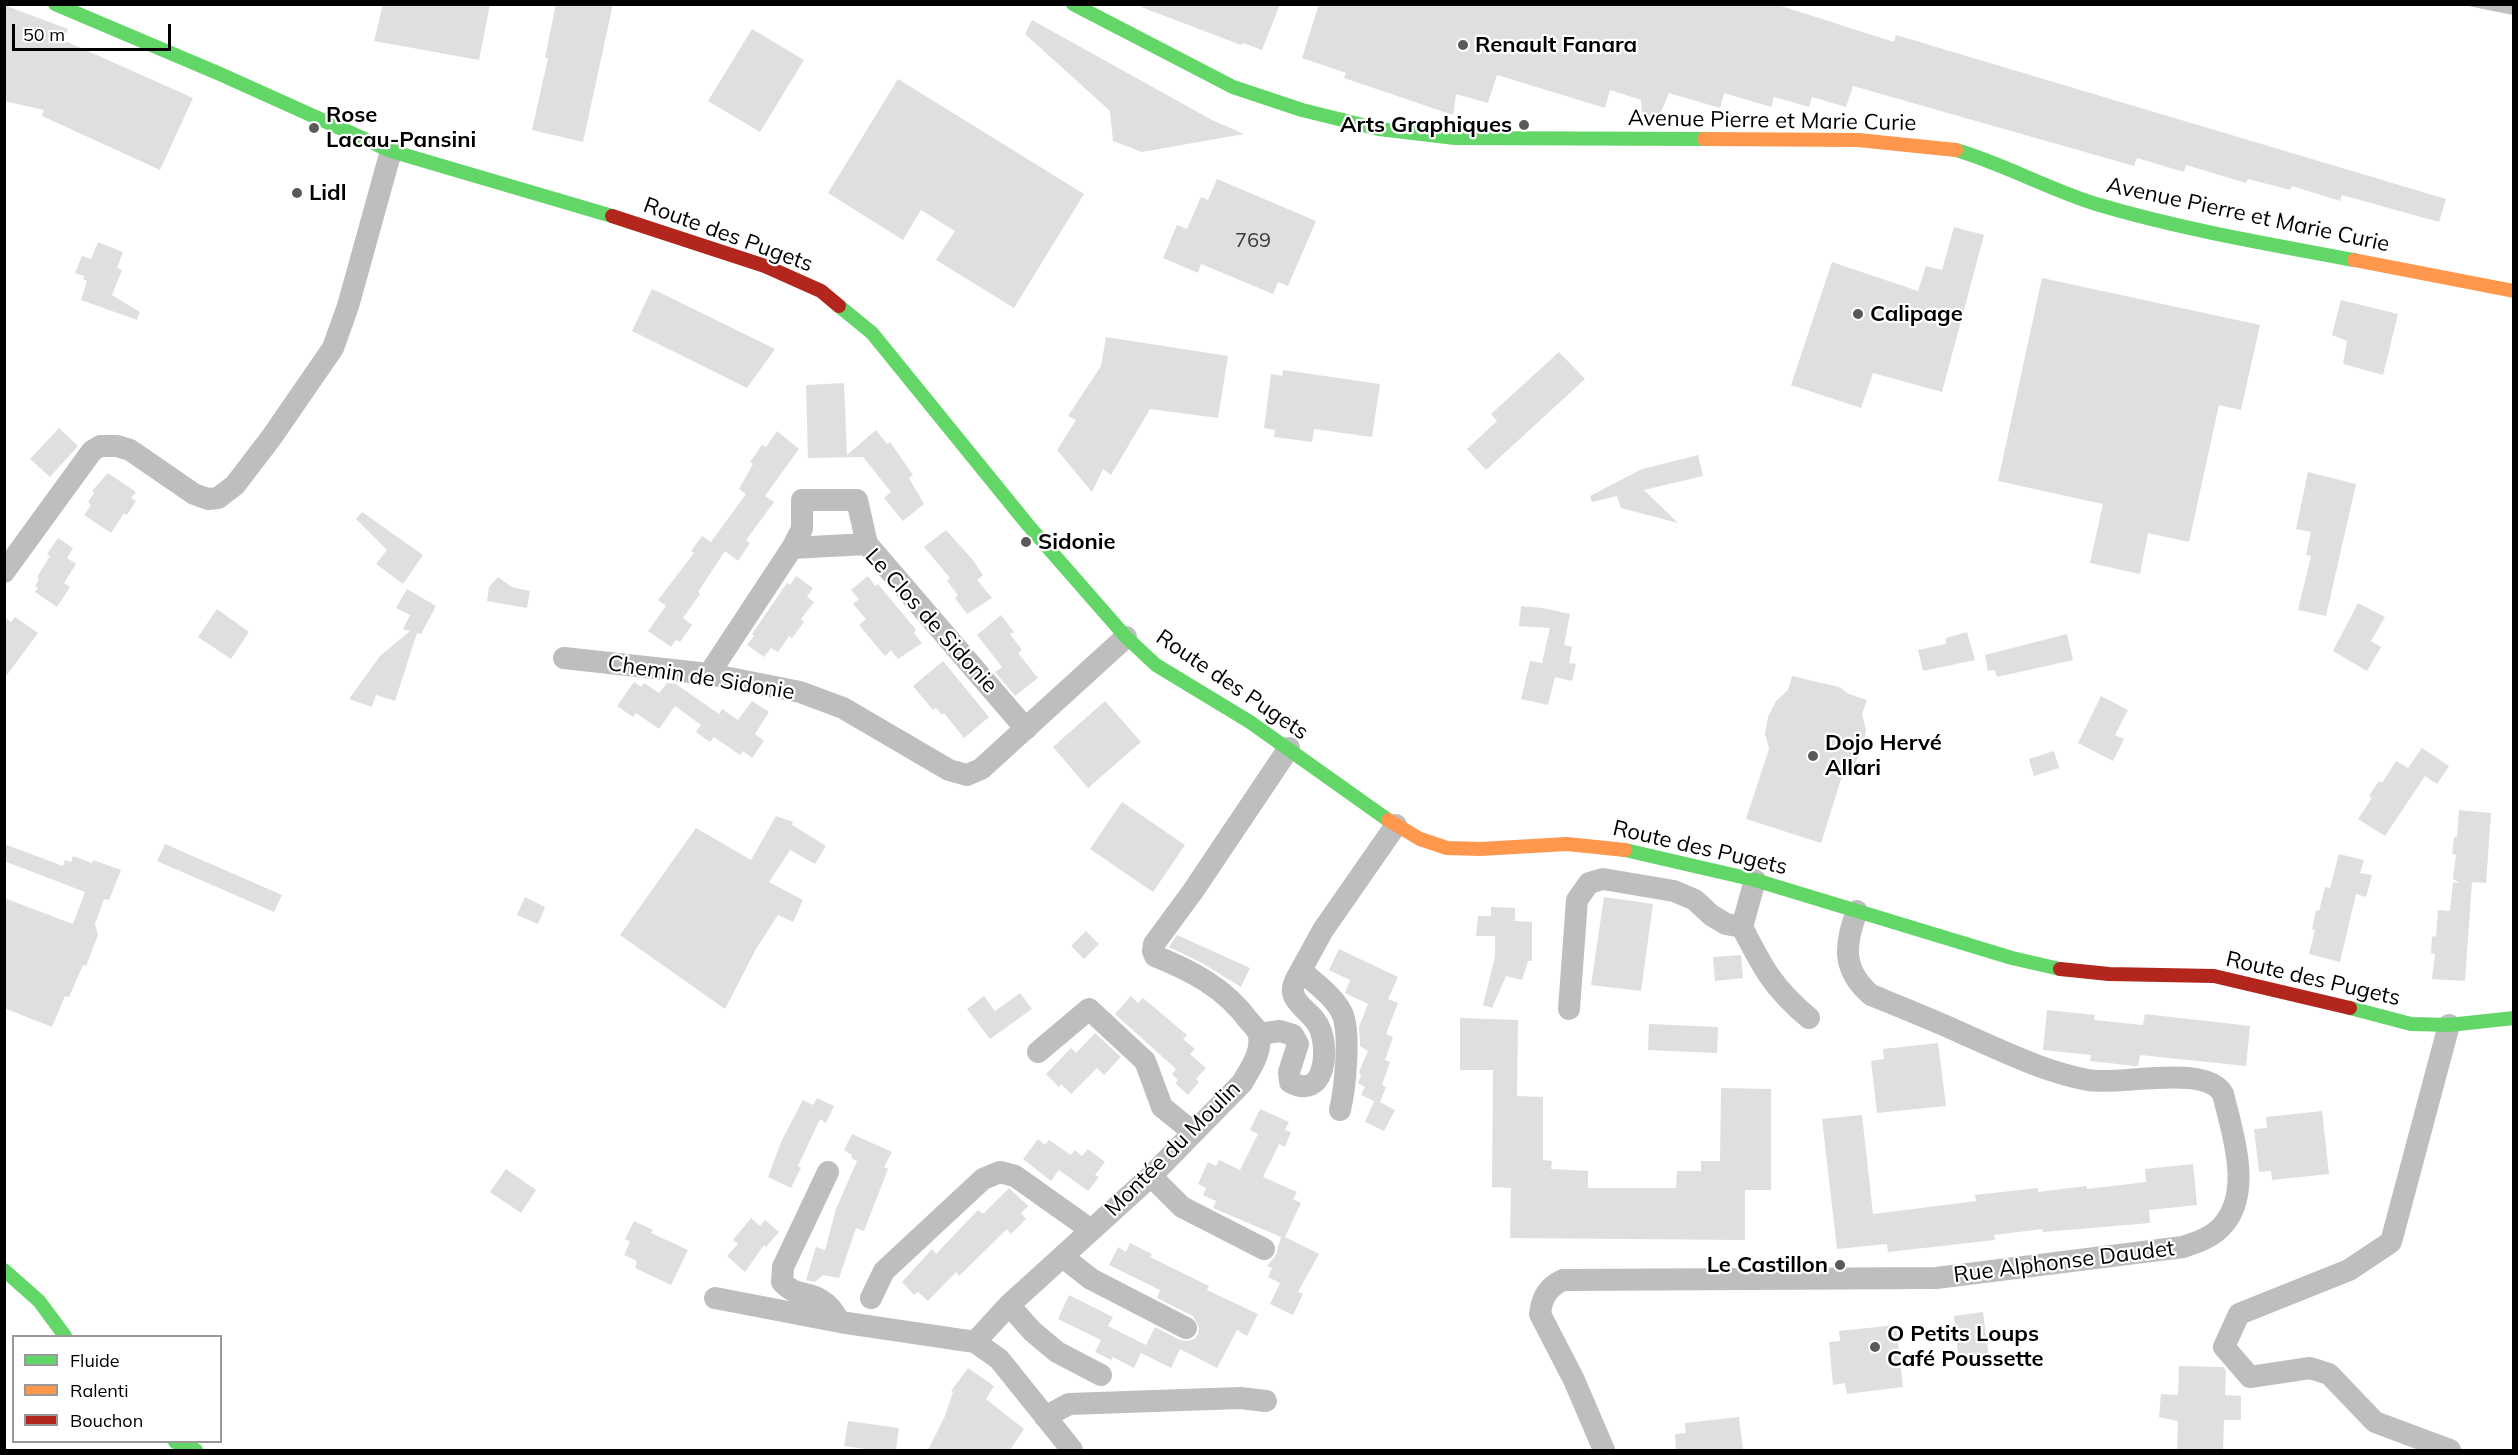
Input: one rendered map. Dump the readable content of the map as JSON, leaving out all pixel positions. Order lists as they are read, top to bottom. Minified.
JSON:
{"streets":{"main road":["Avenue Pierre et Marie Curie","Route des Pugets"],"street":["Le Clos de Sidonie","Chemin de Sidonie","Montée du Moulin","Rue Alphonse Daudet"]},"crossings":[["Route des Pugets","Chemin de Sidonie"],["Route des Pugets","Rue Alphonse Daudet"],["Le Clos de Sidonie","Chemin de Sidonie"]],"places":["Renault Fanara","Arts Graphiques","Rose Lacau-Pansini","Lidl","Calipage","Sidonie","Dojo Hervé Allari","Le Castillon","O Petits Loups Café Poussette"],"house_numbers":["769"],"legend":["Fluide","Ralenti","Bouchon"],"scale_bar":"50 m"}
